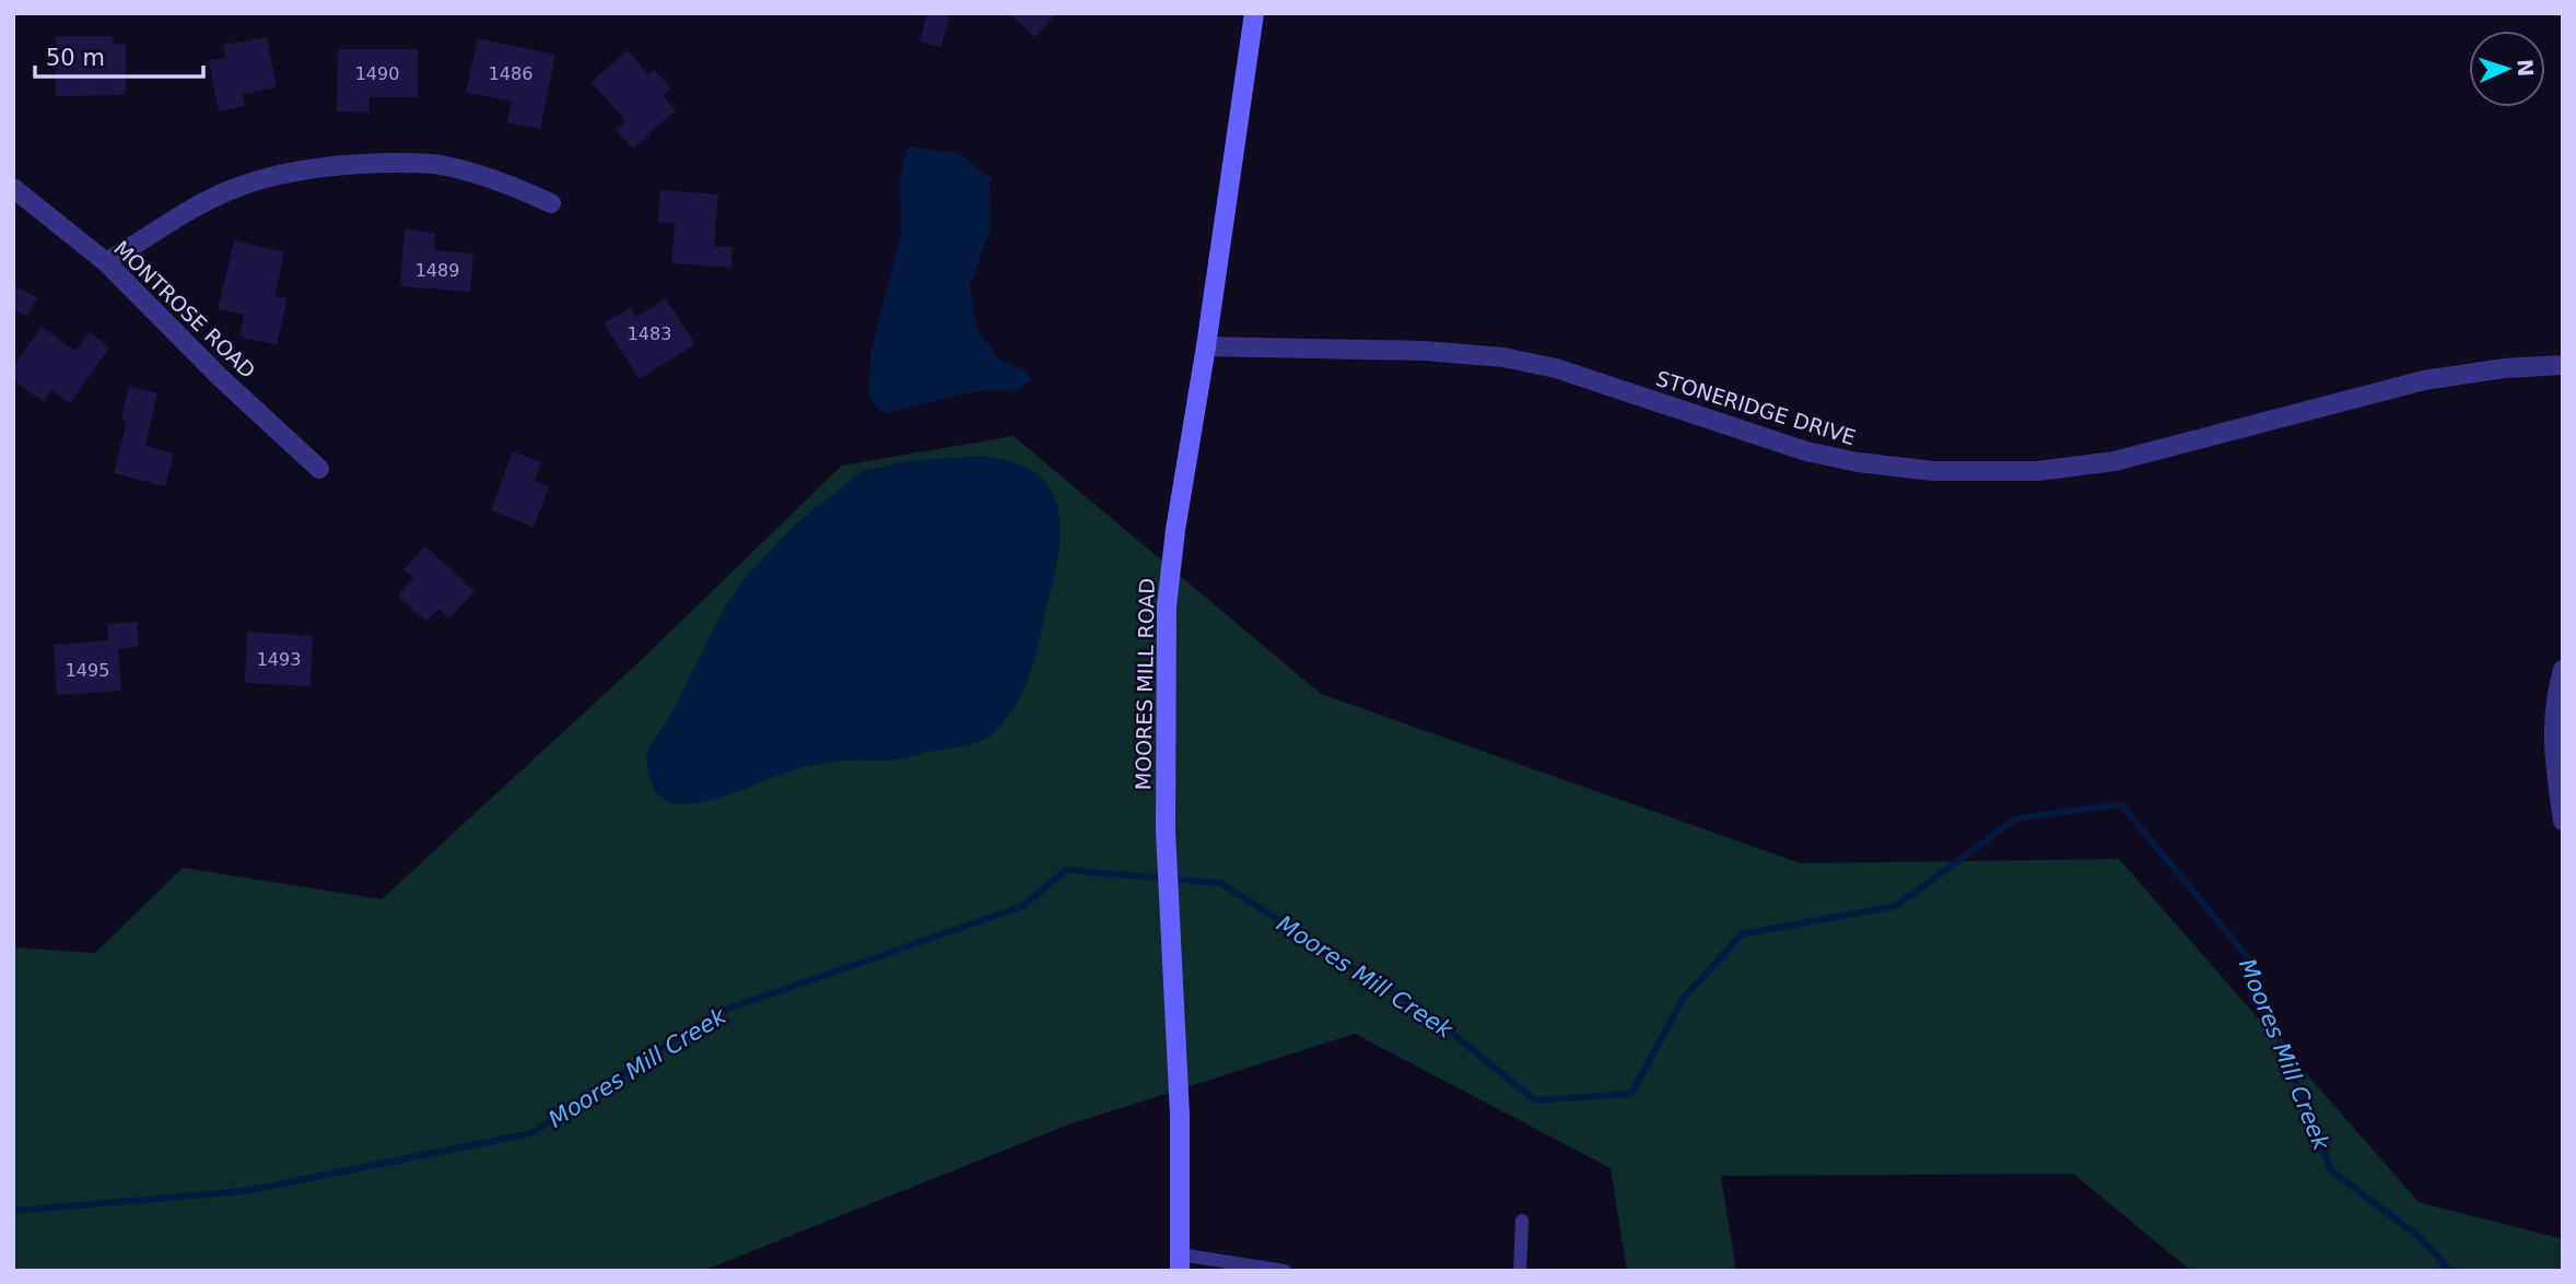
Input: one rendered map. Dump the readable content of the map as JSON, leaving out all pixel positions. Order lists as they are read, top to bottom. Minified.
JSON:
{"streets":{"street":["MONTROSE ROAD","STONERIDGE DRIVE","MOORES MILL ROAD"]},"crossings":[["STONERIDGE DRIVE","MOORES MILL ROAD"]],"water":["Moores Mill Creek"],"house_numbers":["1490","1486","1489","1483","1493","1495"],"scale_bar":"50 m","north":"right"}
